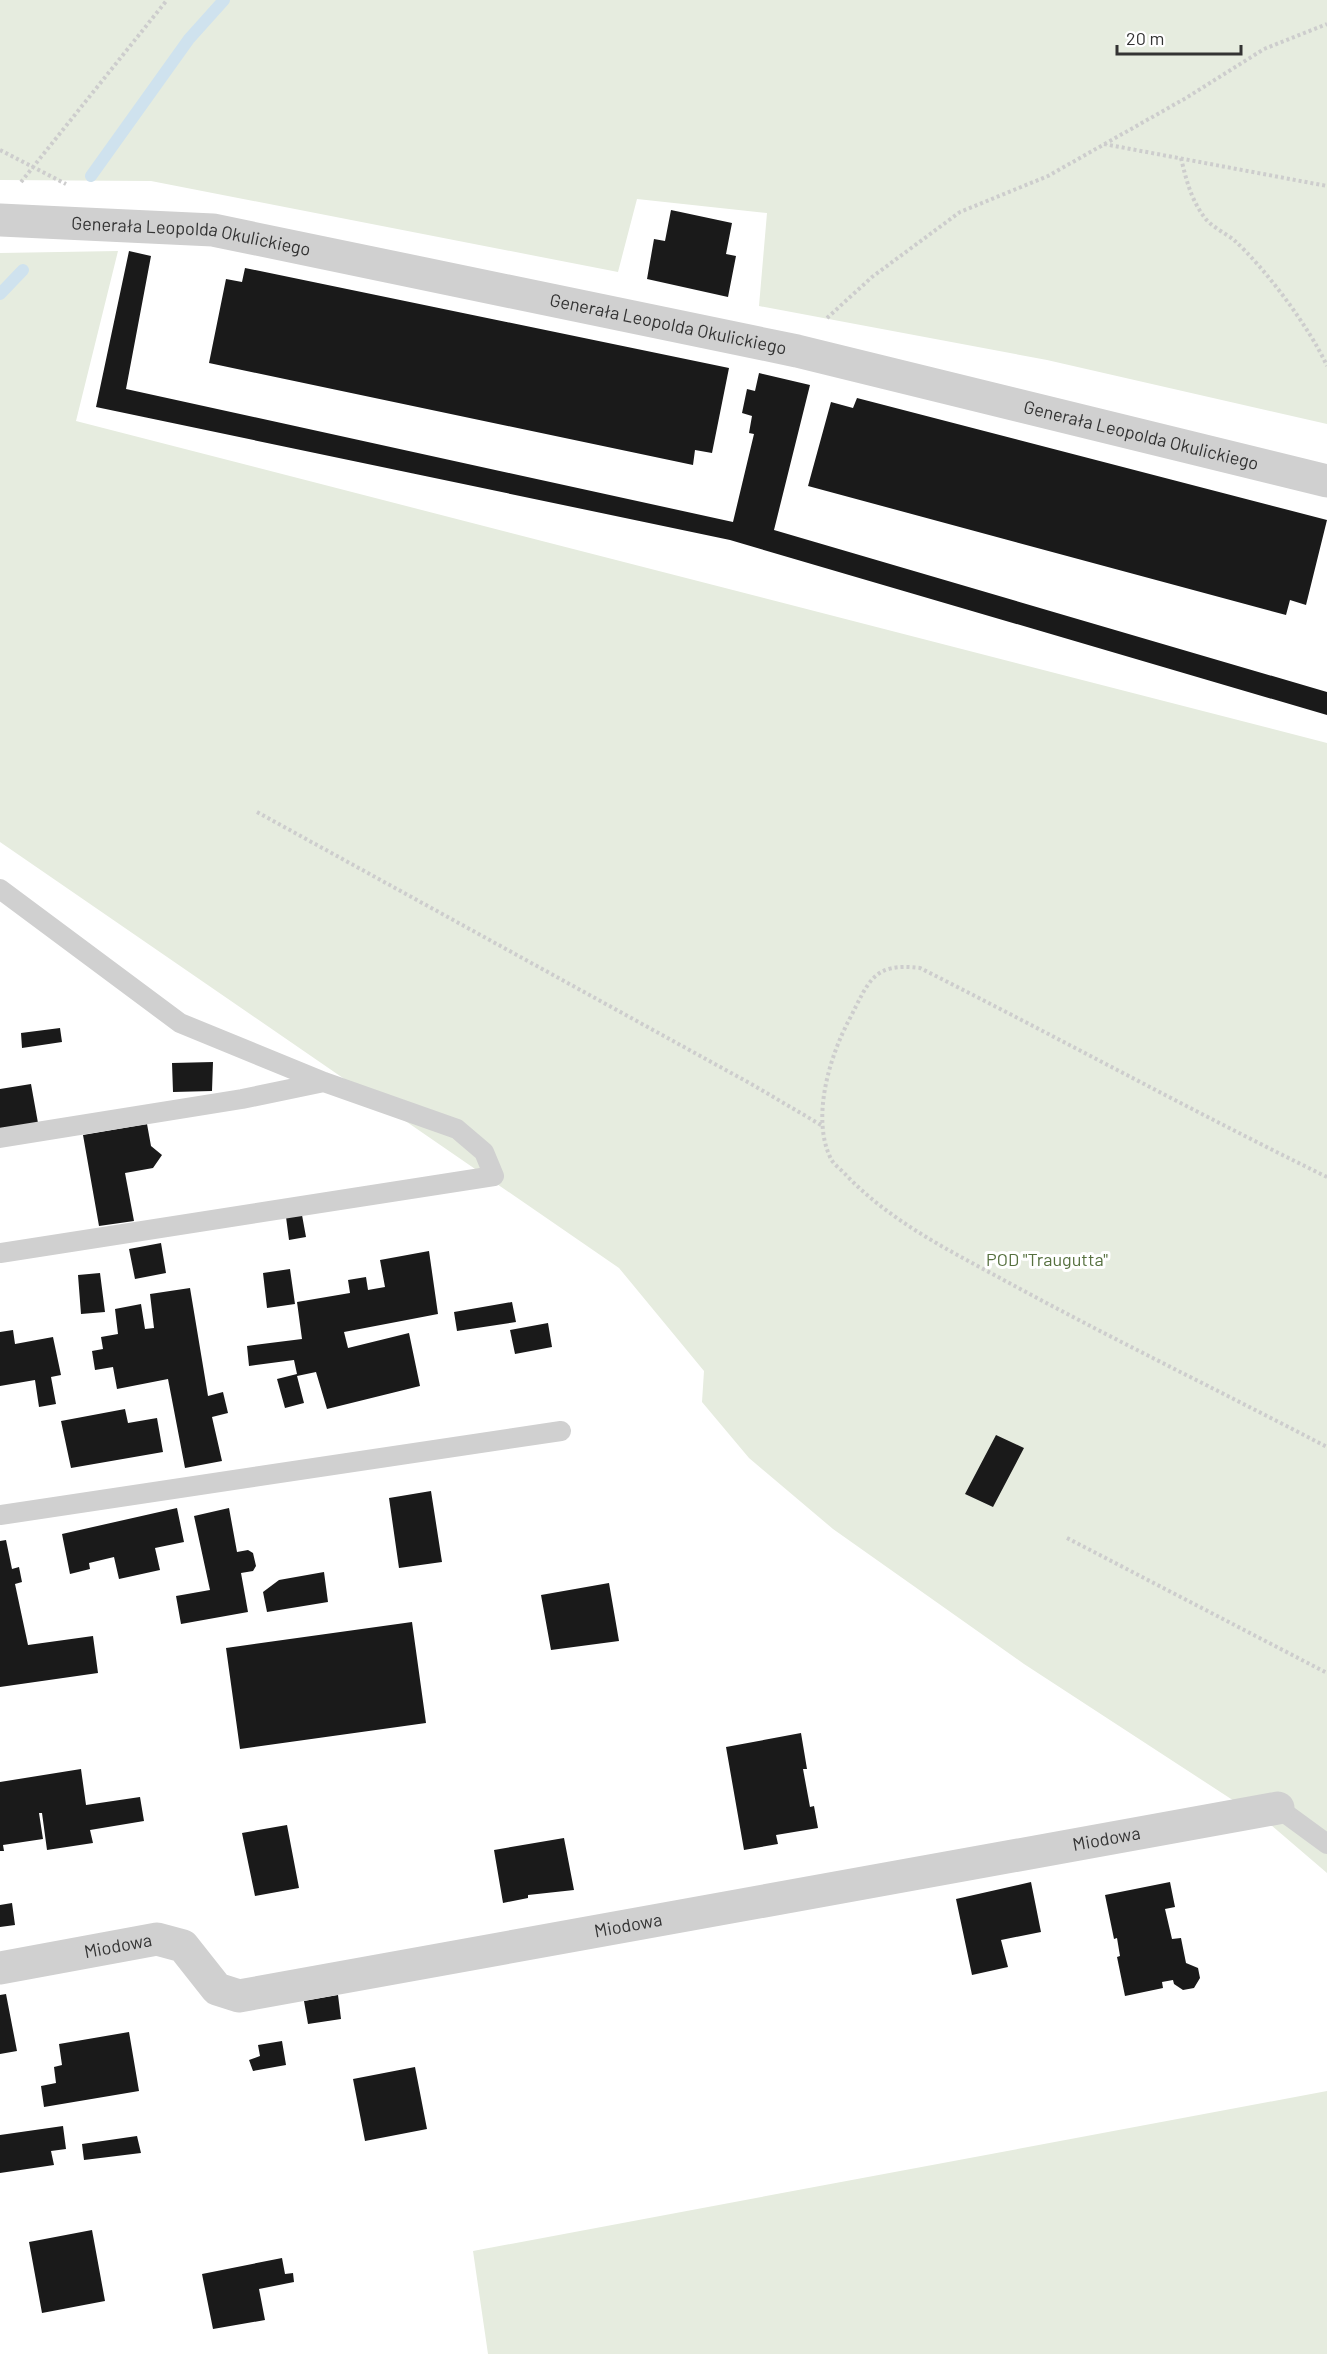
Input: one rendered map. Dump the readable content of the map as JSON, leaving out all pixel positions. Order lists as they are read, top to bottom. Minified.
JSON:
{"streets":{"street":["Generała Leopolda Okulickiego","Miodowa"]},"parks":["POD \"Traugutta\""],"scale_bar":"20 m"}
